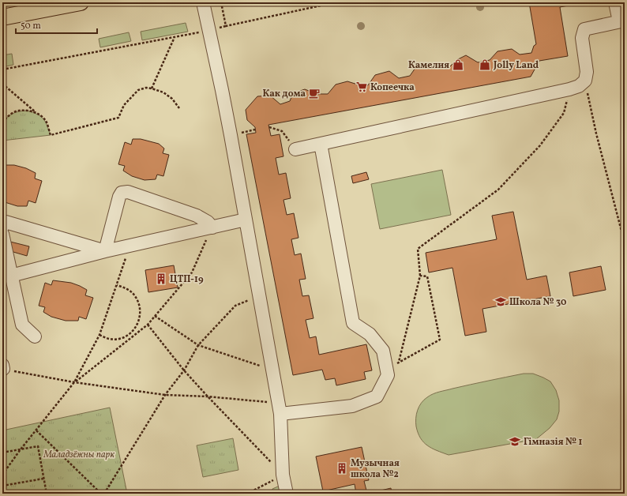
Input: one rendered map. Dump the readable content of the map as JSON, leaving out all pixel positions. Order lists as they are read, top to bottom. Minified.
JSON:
{"parks":["Маладзёжны парк"],"places":{"shop":["Камелия","Jolly Land"],"supermarket":["Копеечка"],"cafe":["Как дома"],"building":["ЦТП-19","Музычная школа №2"],"school or university":["Школа № 30","Гімназія № 1"]},"scale_bar":"50 m"}
